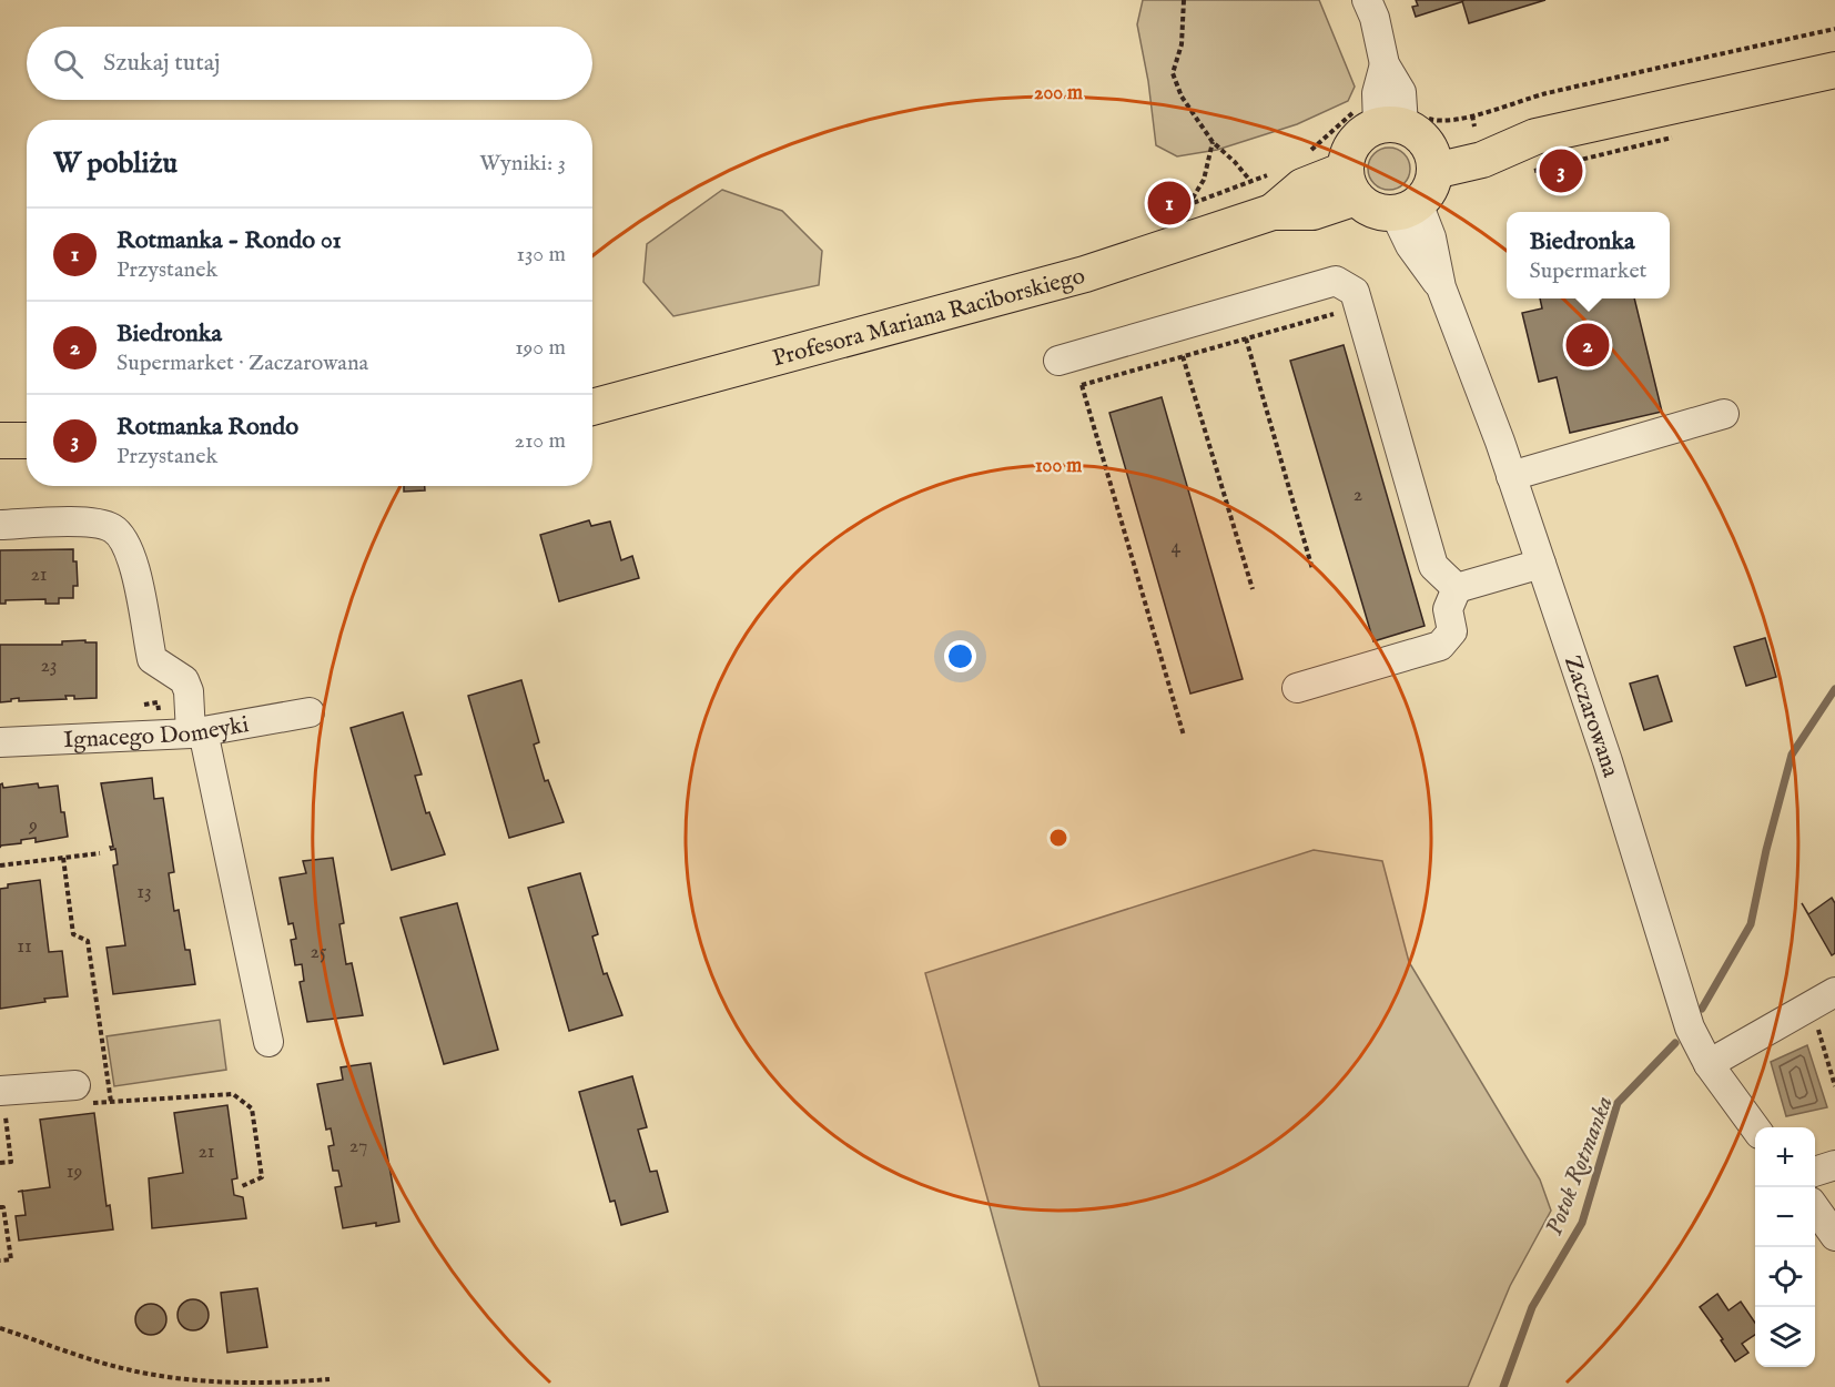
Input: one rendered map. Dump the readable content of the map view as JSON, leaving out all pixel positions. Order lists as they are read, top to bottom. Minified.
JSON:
{"streets":{"main road":["Profesora Mariana Raciborskiego"],"street":["Zaczarowana","Ignacego Domeyki"]},"crossings":[["Profesora Mariana Raciborskiego","Zaczarowana"]],"water":["Potok Rotmanka"],"house_numbers":["2","4","21","23","9","13","11","25","27","21","19"],"page":{"search":"Szukaj tutaj","heading":["W pobliżu","Wyniki: 3"],"pins":["3","1","2"],"list":[{"mark":"1","name":"Rotmanka - Rondo 01","note":"Przystanek","value":"130 m"},{"mark":"2","name":"Biedronka","note":"Supermarket · Zaczarowana","value":"190 m"},{"mark":"3","name":"Rotmanka Rondo","note":"Przystanek","value":"210 m"}],"popup":["Biedronka","Supermarket"],"map_buttons":["+","−"]},"rings":["200 m","100 m"]}
